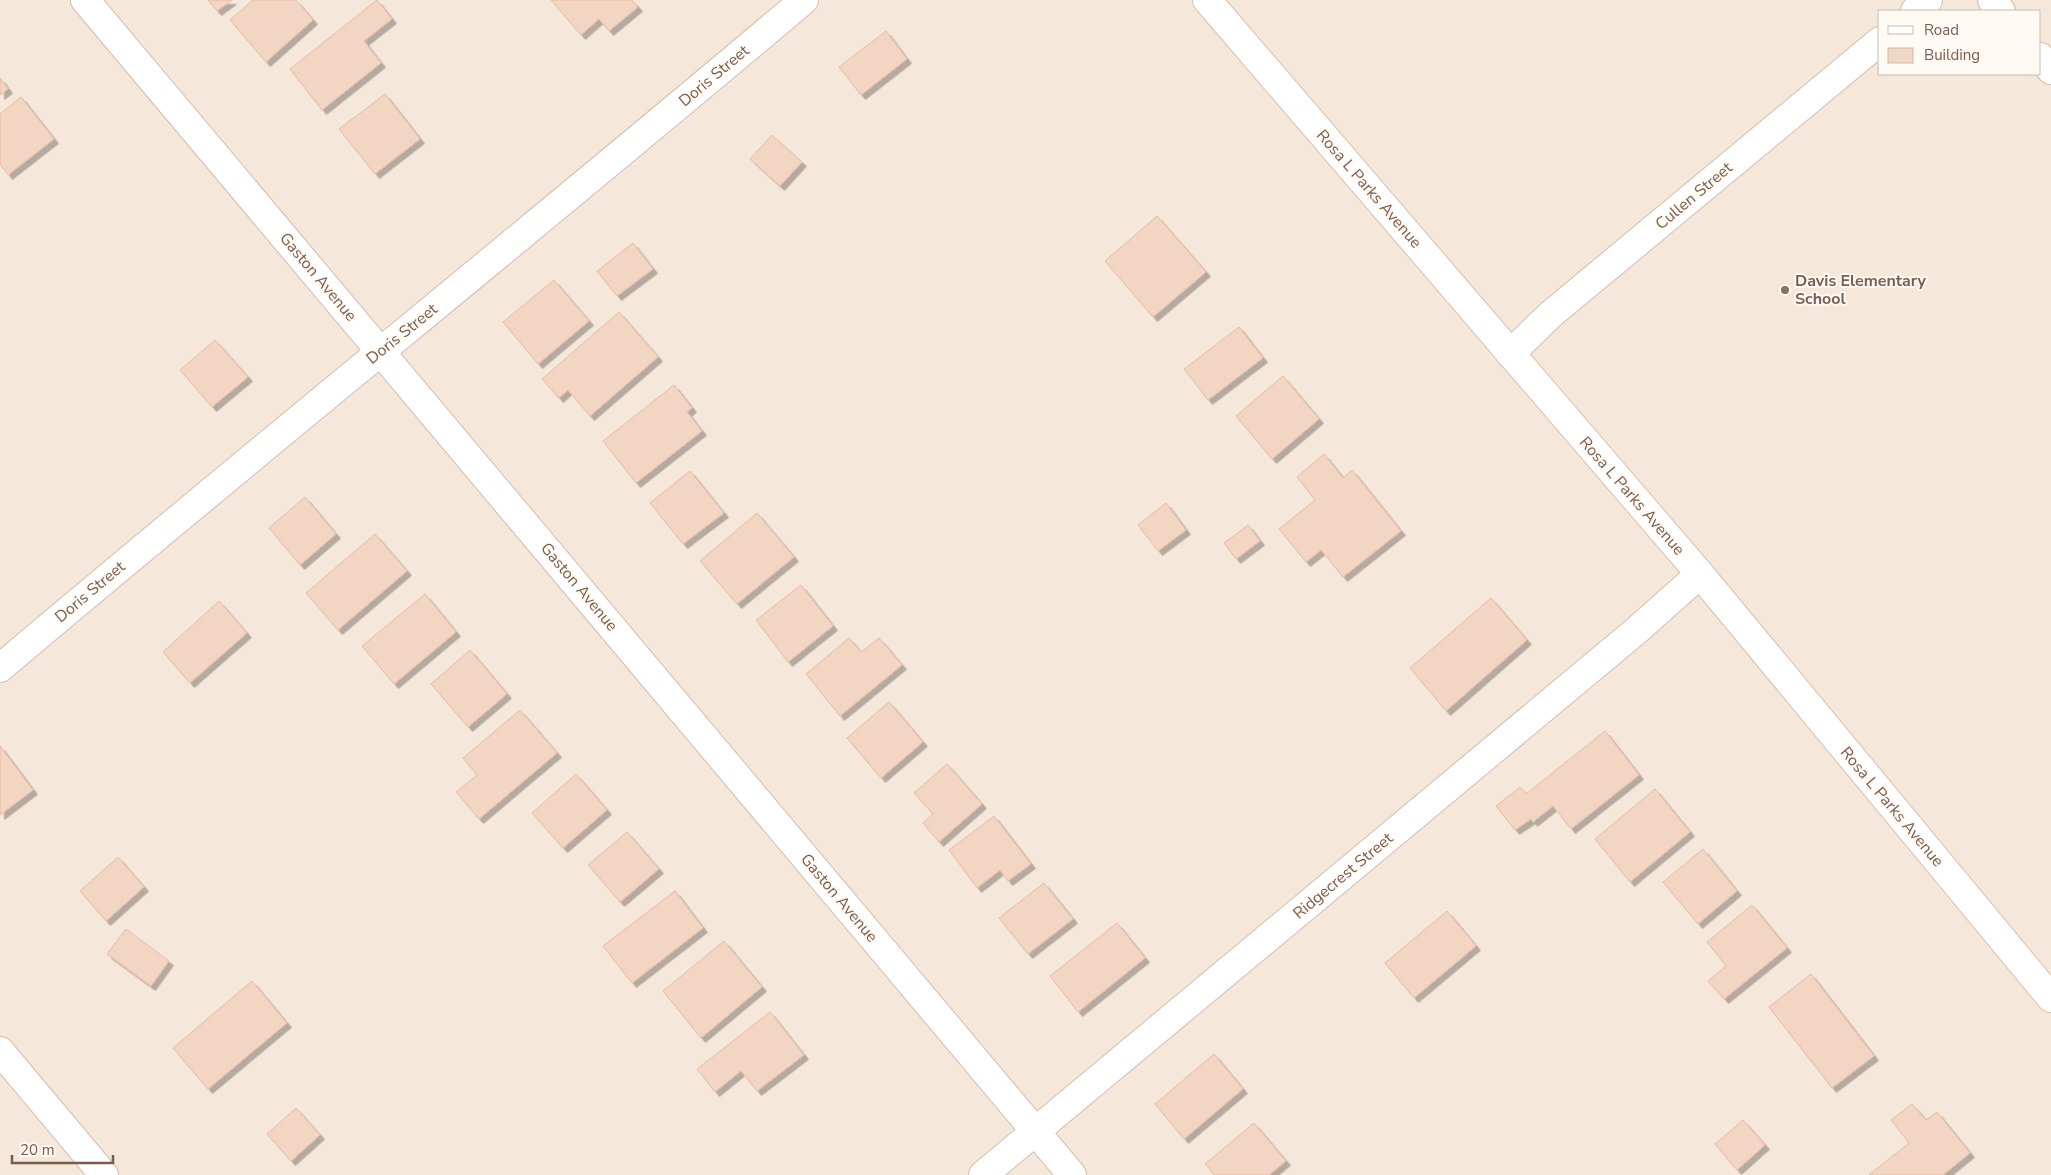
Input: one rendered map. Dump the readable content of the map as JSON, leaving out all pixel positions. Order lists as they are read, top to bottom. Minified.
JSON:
{"streets":{"street":["Doris Street","Rosa L Parks Avenue","Cullen Street","Gaston Avenue","Ridgecrest Street"]},"crossings":[["Doris Street","Gaston Avenue"],["Rosa L Parks Avenue","Cullen Street"],["Rosa L Parks Avenue","Ridgecrest Street"],["Gaston Avenue","Ridgecrest Street"]],"places":["Davis Elementary School"],"legend":["Road","Building"],"scale_bar":"20 m"}
